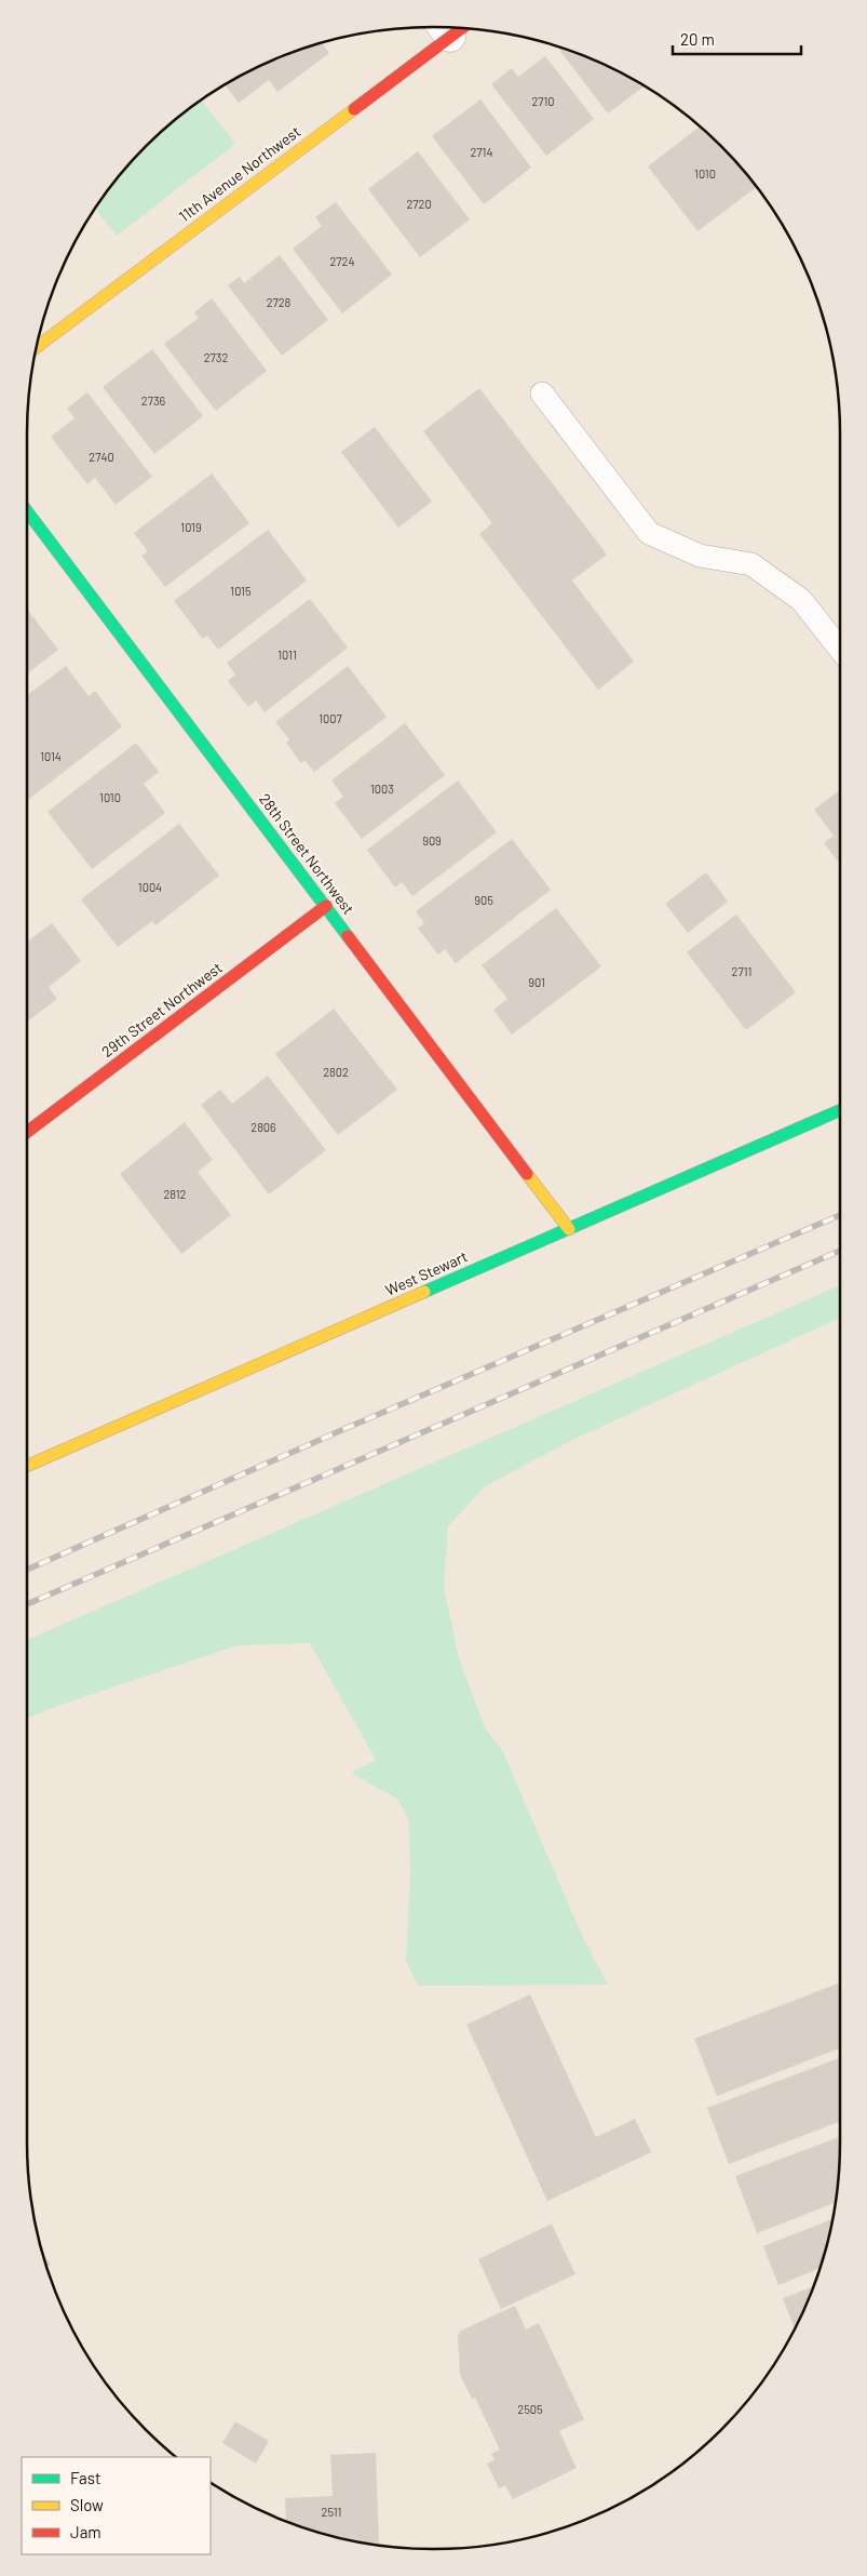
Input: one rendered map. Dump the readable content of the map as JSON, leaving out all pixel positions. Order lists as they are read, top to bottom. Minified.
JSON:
{"streets":{"street":["11th Avenue Northwest","28th Street Northwest","29th Street Northwest","West Stewart"]},"crossings":[["28th Street Northwest","29th Street Northwest"],["28th Street Northwest","West Stewart"]],"house_numbers":["2710","2714","1010","2720","2724","2728","2732","2736","2740","1019","1015","1011","1007","1014","1003","1010","909","1004","905","2711","901","2802","2806","2812","2505","2511"],"legend":["Fast","Slow","Jam"],"scale_bar":"20 m"}
